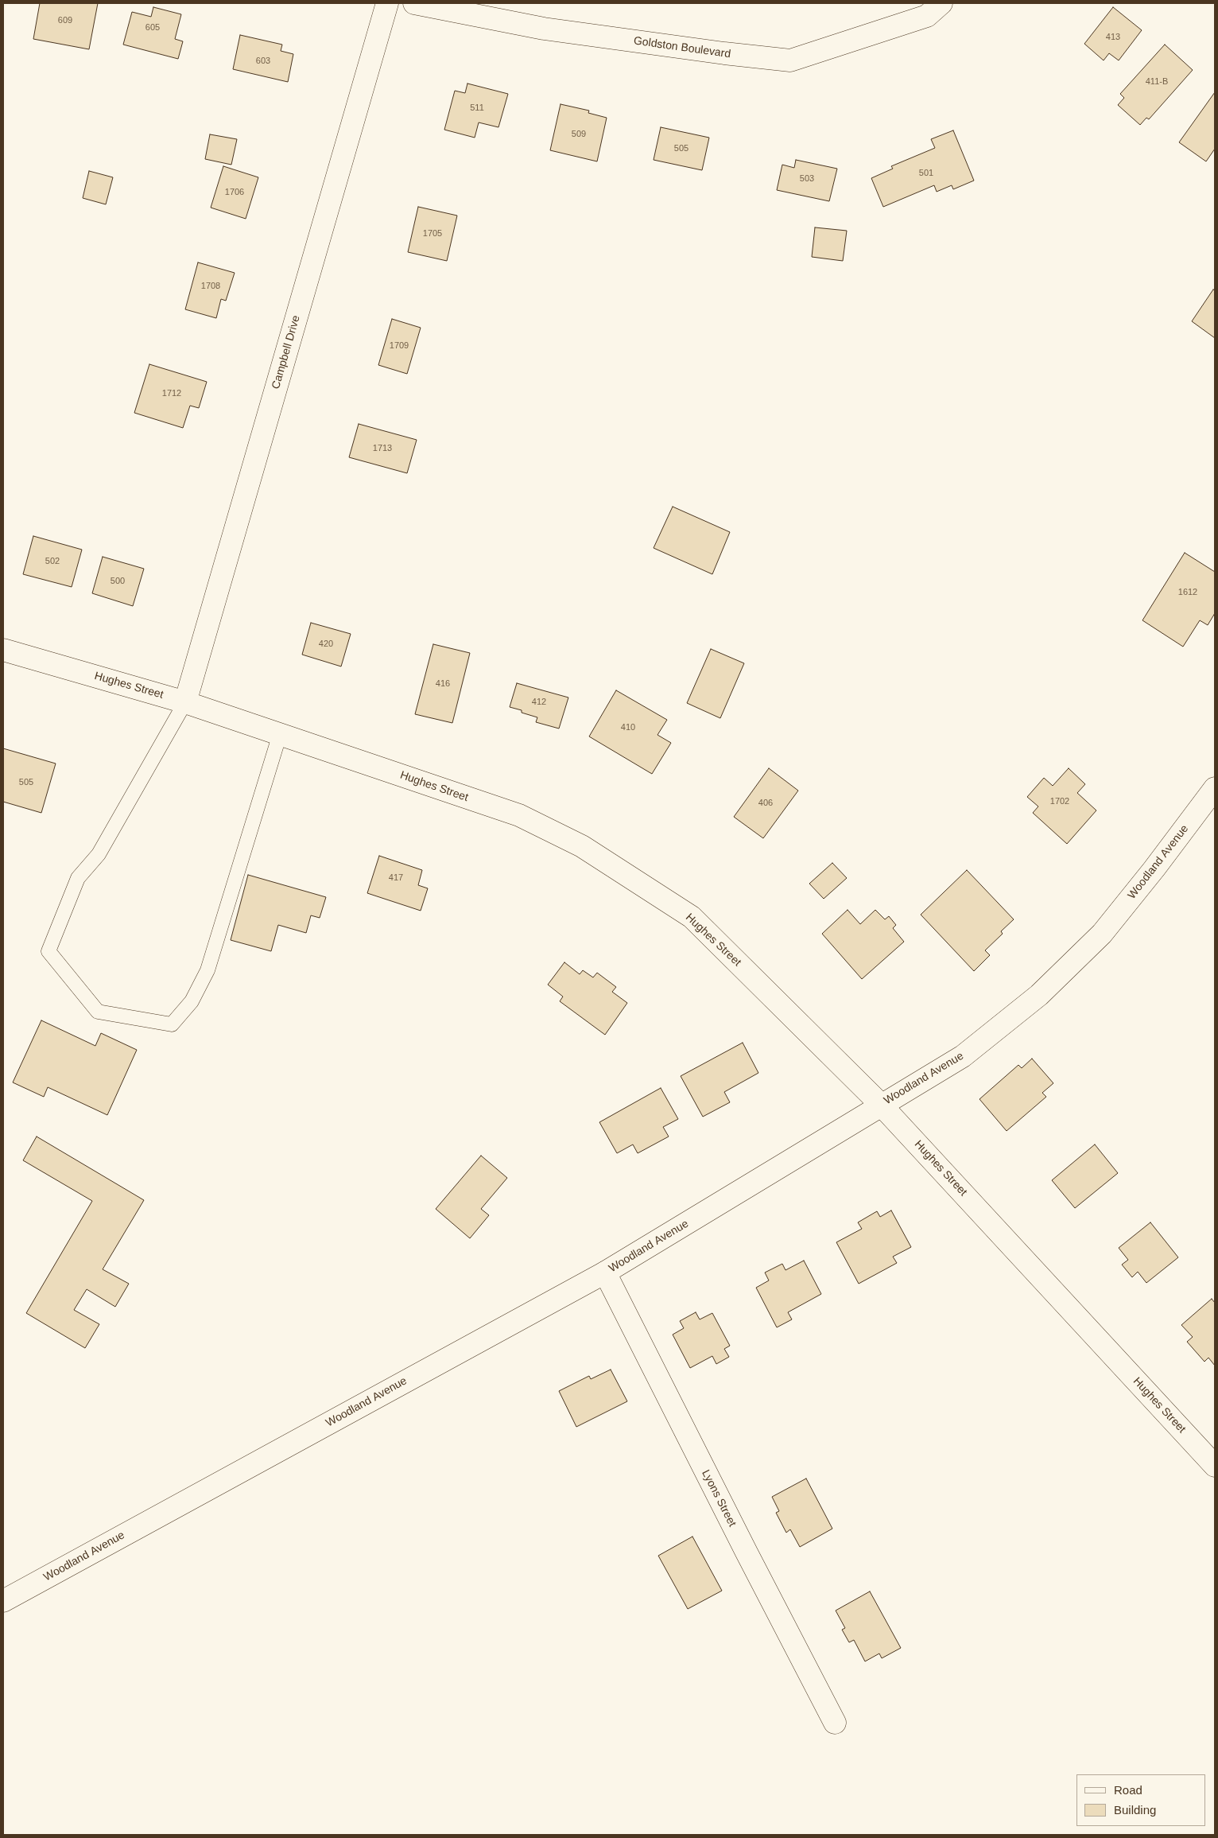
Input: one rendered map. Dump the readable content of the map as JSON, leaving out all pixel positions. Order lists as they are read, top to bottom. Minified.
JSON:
{"streets":{"street":["Goldston Boulevard","Campbell Drive","Hughes Street","Woodland Avenue","Lyons Street"]},"crossings":[["Campbell Drive","Hughes Street"],["Hughes Street","Woodland Avenue"],["Woodland Avenue","Lyons Street"]],"house_numbers":["609","605","413","603","411-B","511","509","505","501","503","1706","1705","1708","1709","1712","1713","502","500","1612","420","416","412","410","505","1702","406","417"],"legend":["Road","Building"]}
